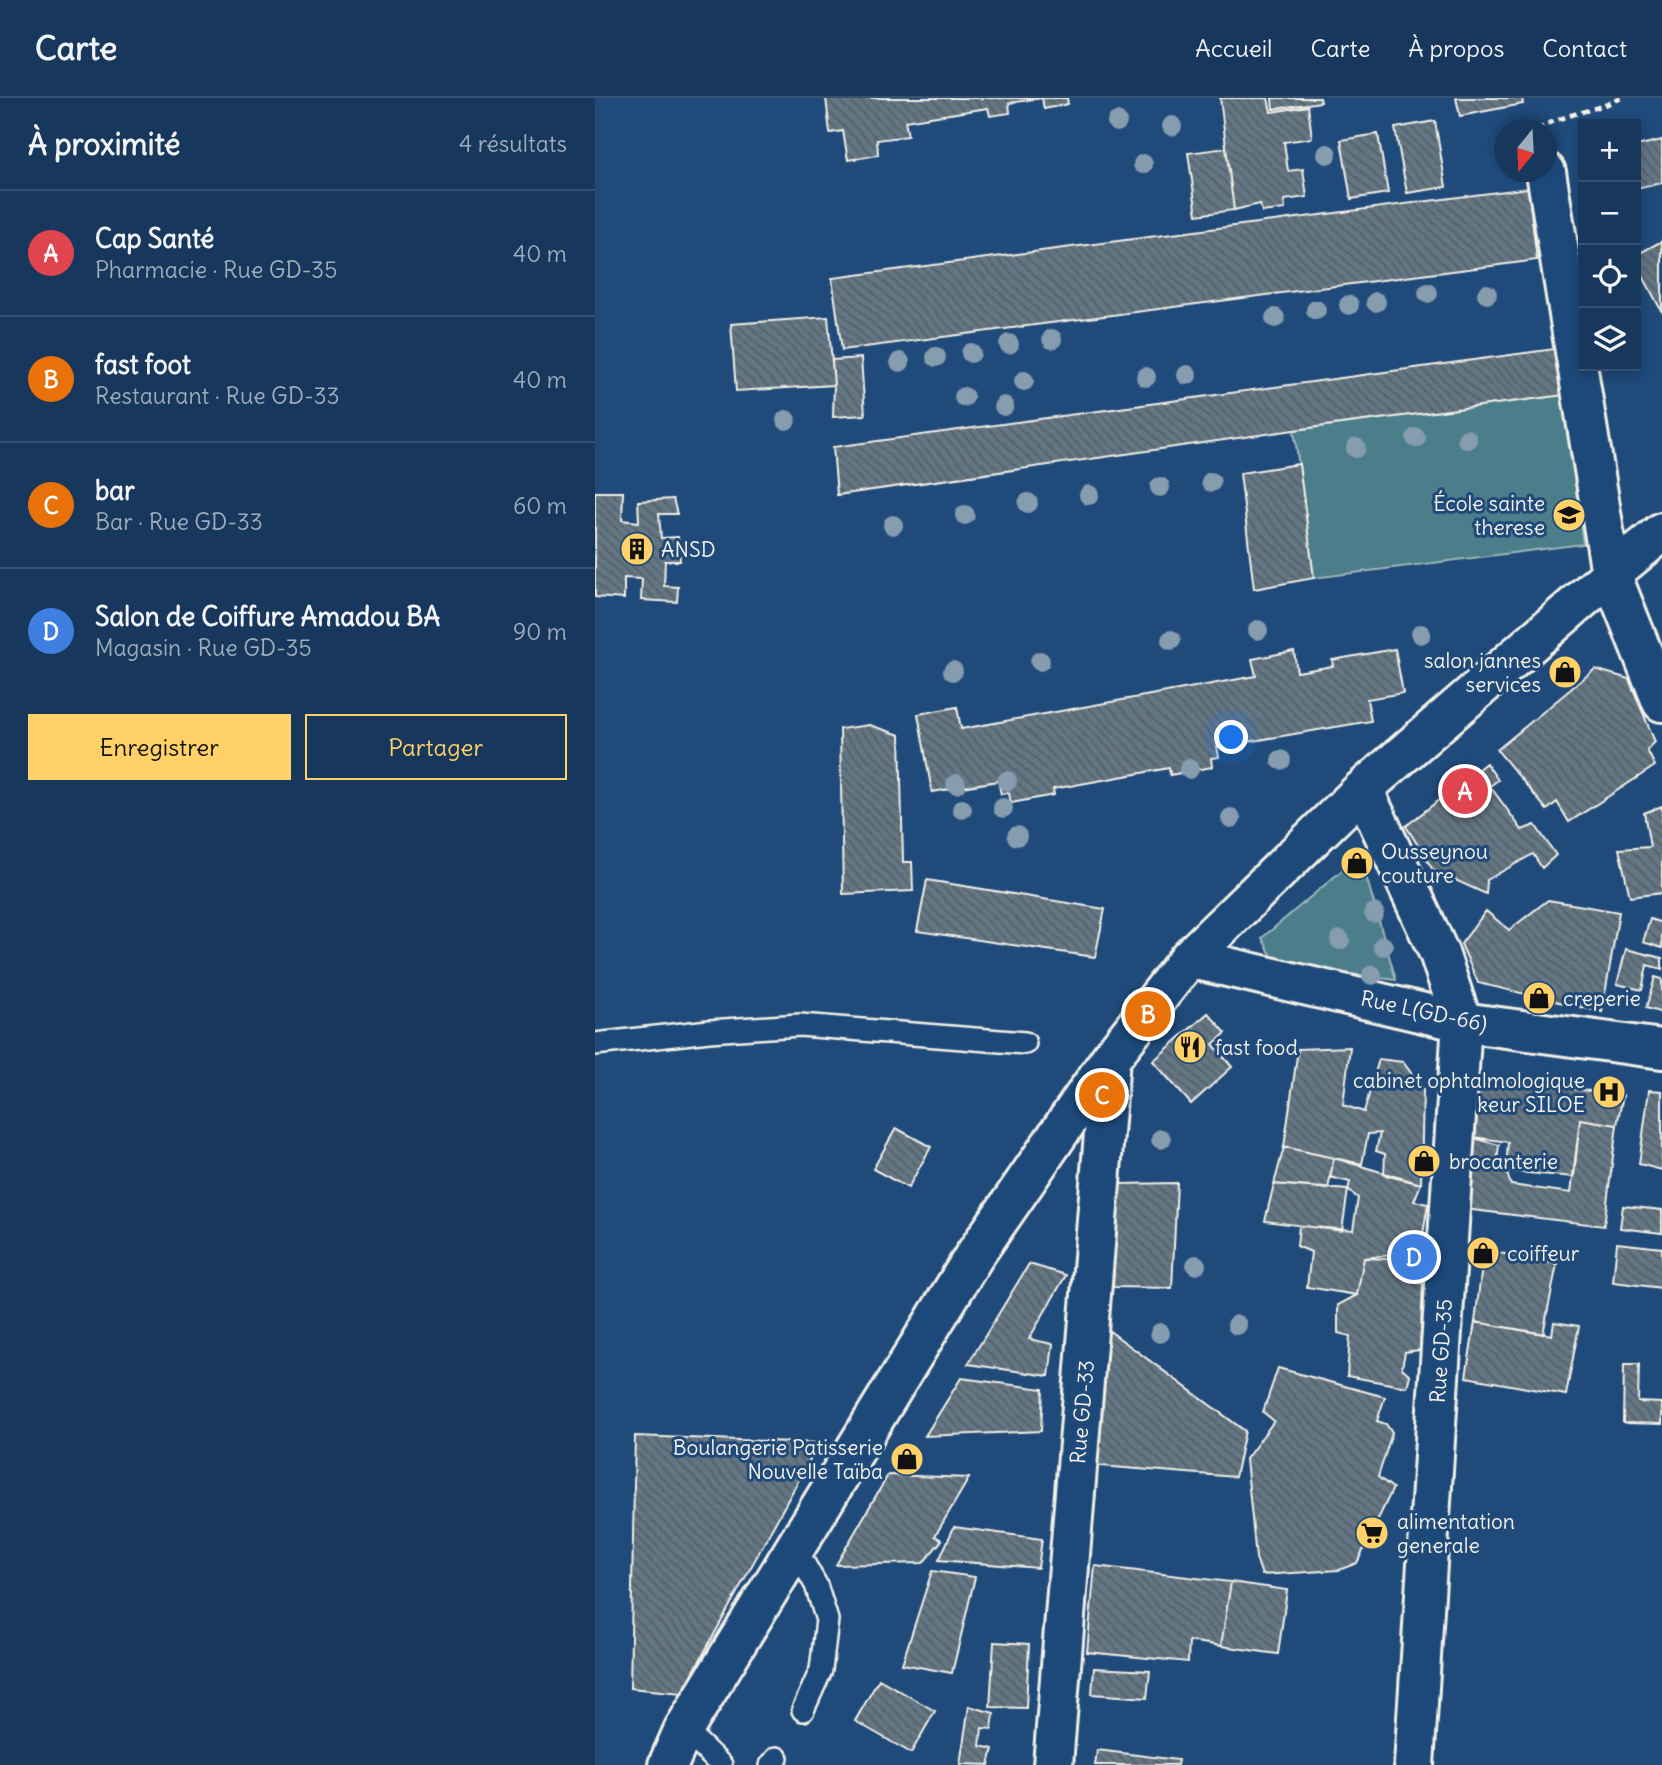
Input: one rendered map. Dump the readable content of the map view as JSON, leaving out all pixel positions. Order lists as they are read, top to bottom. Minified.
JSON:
{"streets":{"street":["Rue L(GD-66)","Rue GD-35","Rue GD-33"]},"crossings":[["Rue L(GD-66)","Rue GD-35"]],"places":{"school or university":["École sainte therese"],"building":["ANSD"],"shop":["salon jannes services","Ousseynou couture","creperie","brocanterie","coiffeur","Boulangerie Patisserie Nouvelle Taïba"],"restaurant":["fast food"],"hospital":["cabinet ophtalmologique keur SILOE"],"supermarket":["alimentation generale"]},"north":"bottom","page":{"header":"Carte","nav":["Accueil","Carte","À propos","Contact"],"heading":["À proximité","4 résultats"],"map_buttons":["+","−"],"list":[{"mark":"A","name":"Cap Santé","note":"Pharmacie · Rue GD-35","value":"40 m"},{"mark":"B","name":"fast foot","note":"Restaurant · Rue GD-33","value":"40 m"},{"mark":"C","name":"bar","note":"Bar · Rue GD-33","value":"60 m"},{"mark":"D","name":"Salon de Coiffure Amadou BA","note":"Magasin · Rue GD-35","value":"90 m"}],"buttons":["Enregistrer","Partager"],"pins":["A","B","C","D"]}}
